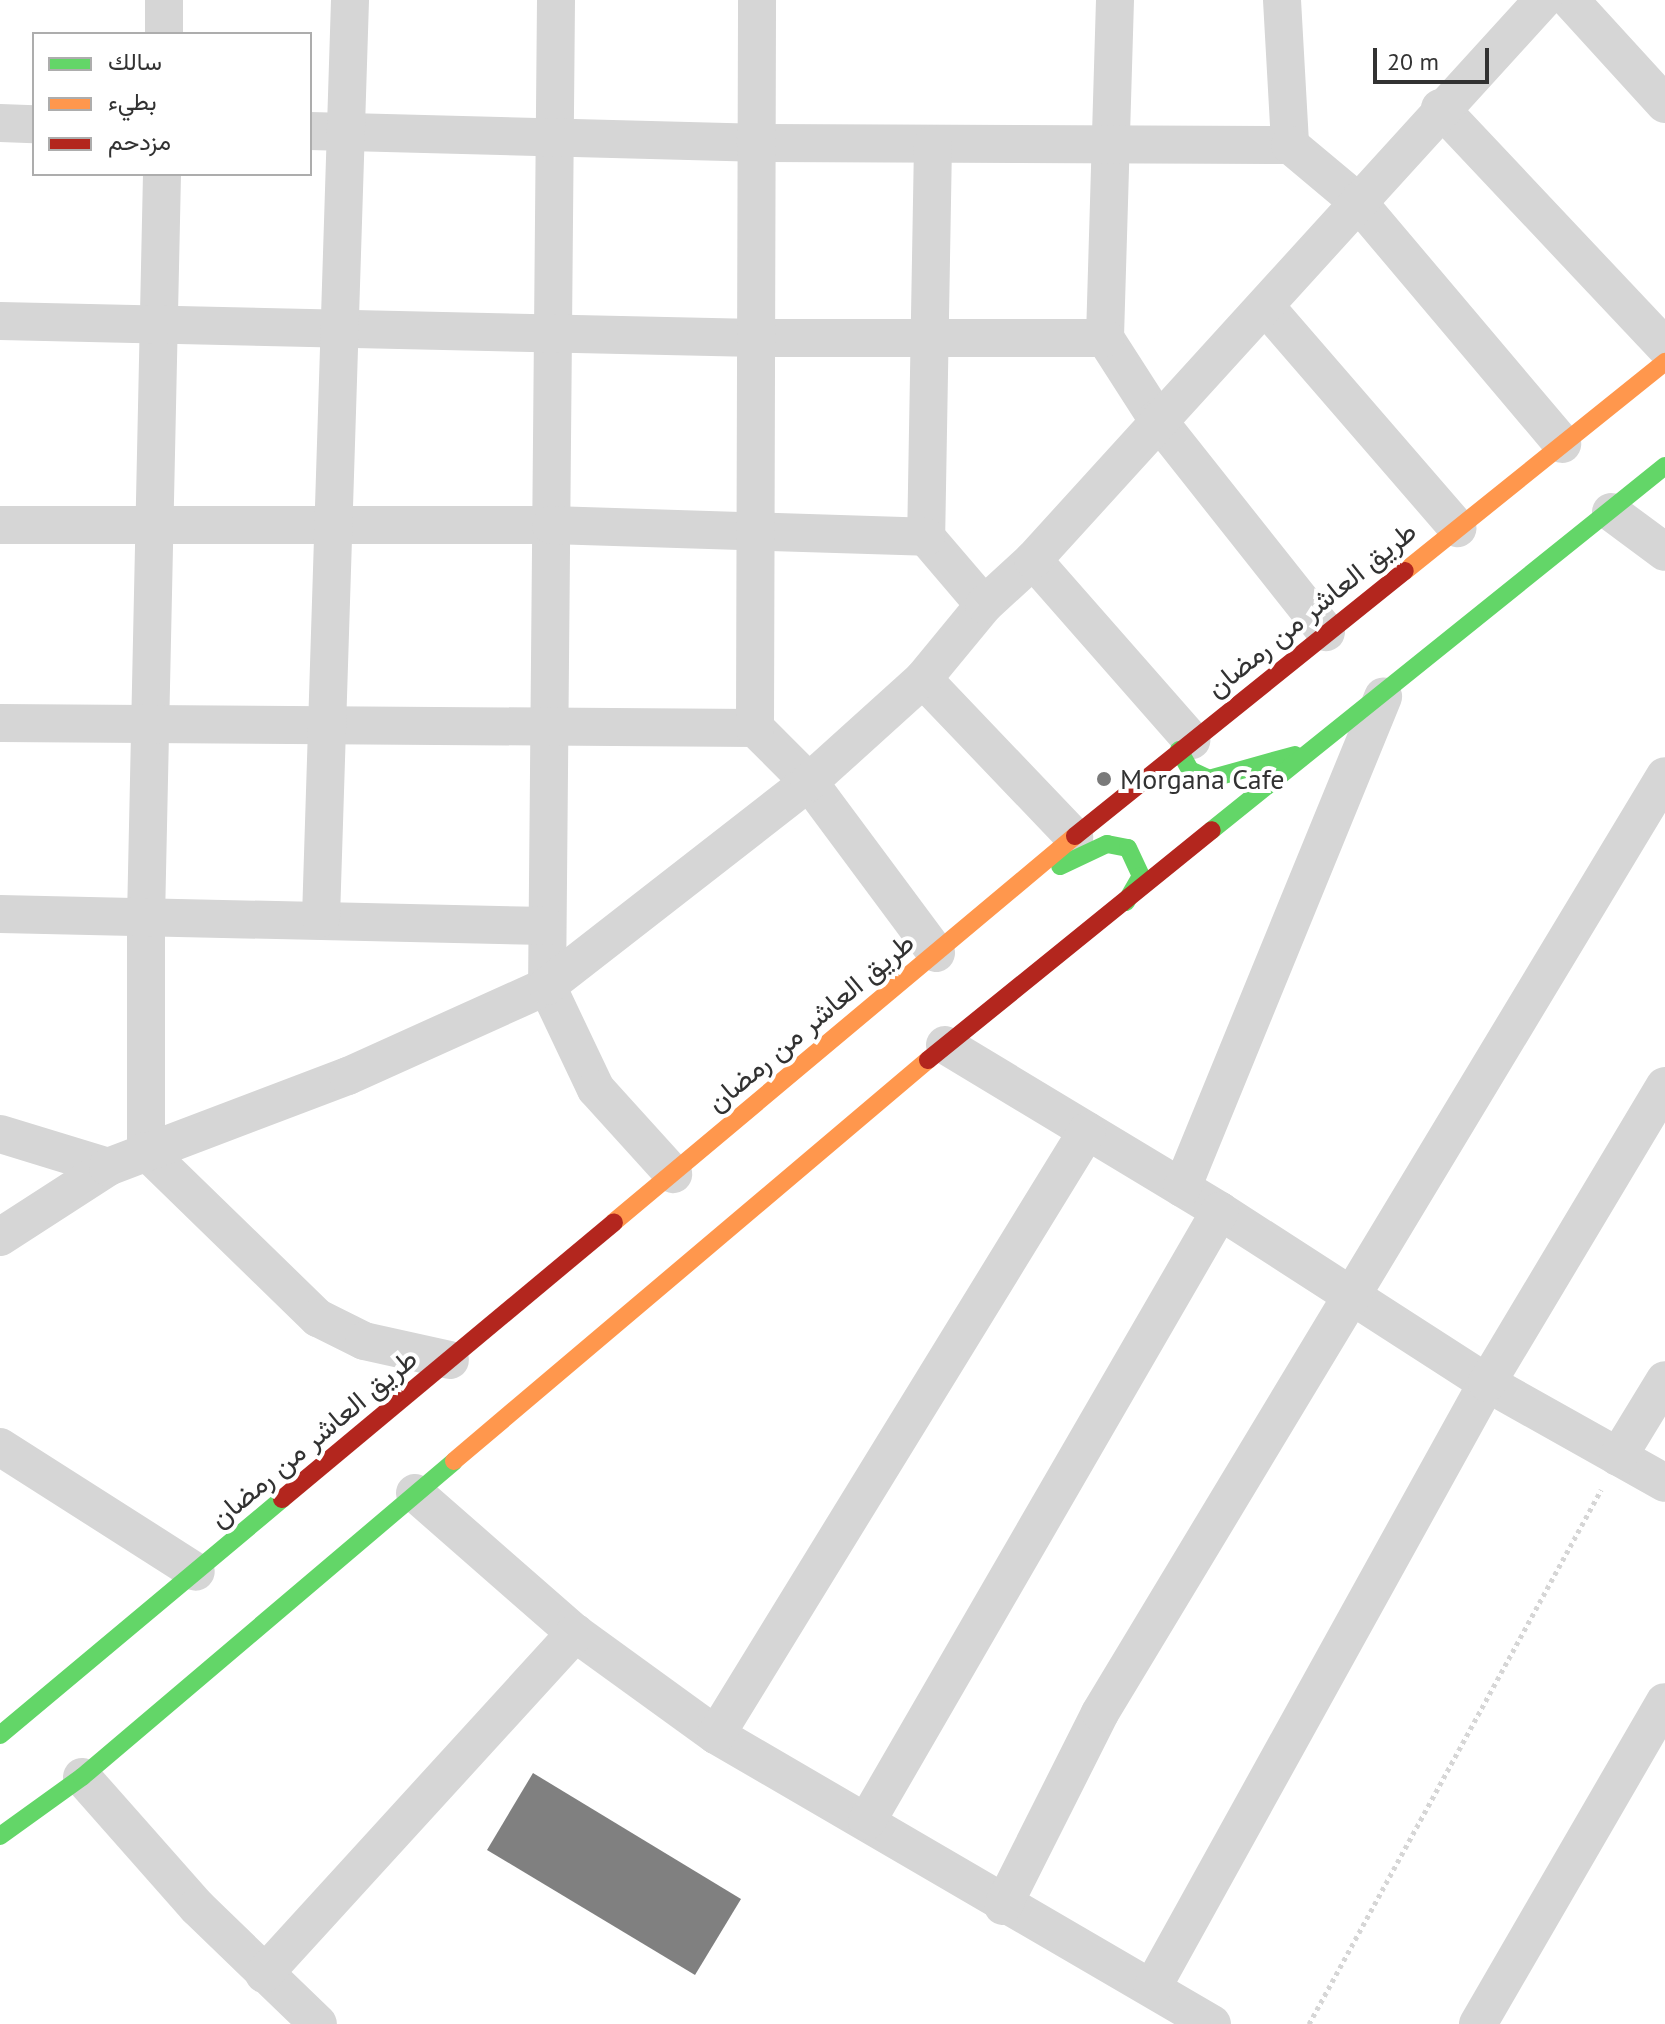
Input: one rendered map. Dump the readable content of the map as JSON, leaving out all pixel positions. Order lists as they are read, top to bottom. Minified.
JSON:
{"streets":{"main road":["طريق العاشر من رمضان"]},"places":["Morgana Cafe"],"legend":["سالك","بطيء","مزدحم"],"scale_bar":"20 m"}
